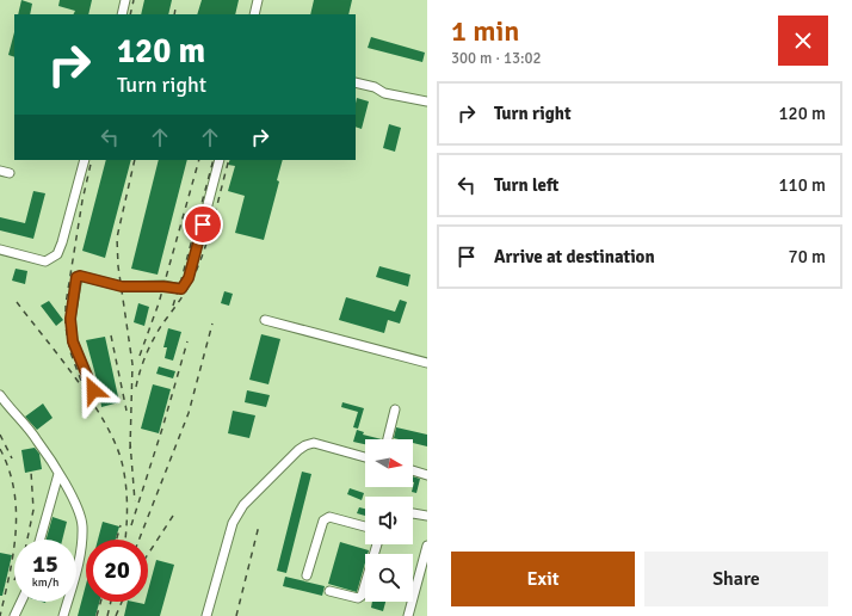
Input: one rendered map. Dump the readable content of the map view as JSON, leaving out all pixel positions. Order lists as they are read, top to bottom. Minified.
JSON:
{"north":"right","page":{"heading":["1 min","300 m · 13:02"],"turn":["120 m","Turn right"],"list":[{"name":"Turn right","value":"120 m"},{"name":"Turn left","value":"110 m"},{"name":"Arrive at destination","value":"70 m"}],"speed":"15 km/h","limit":"20","buttons":["Exit","Share"]}}
